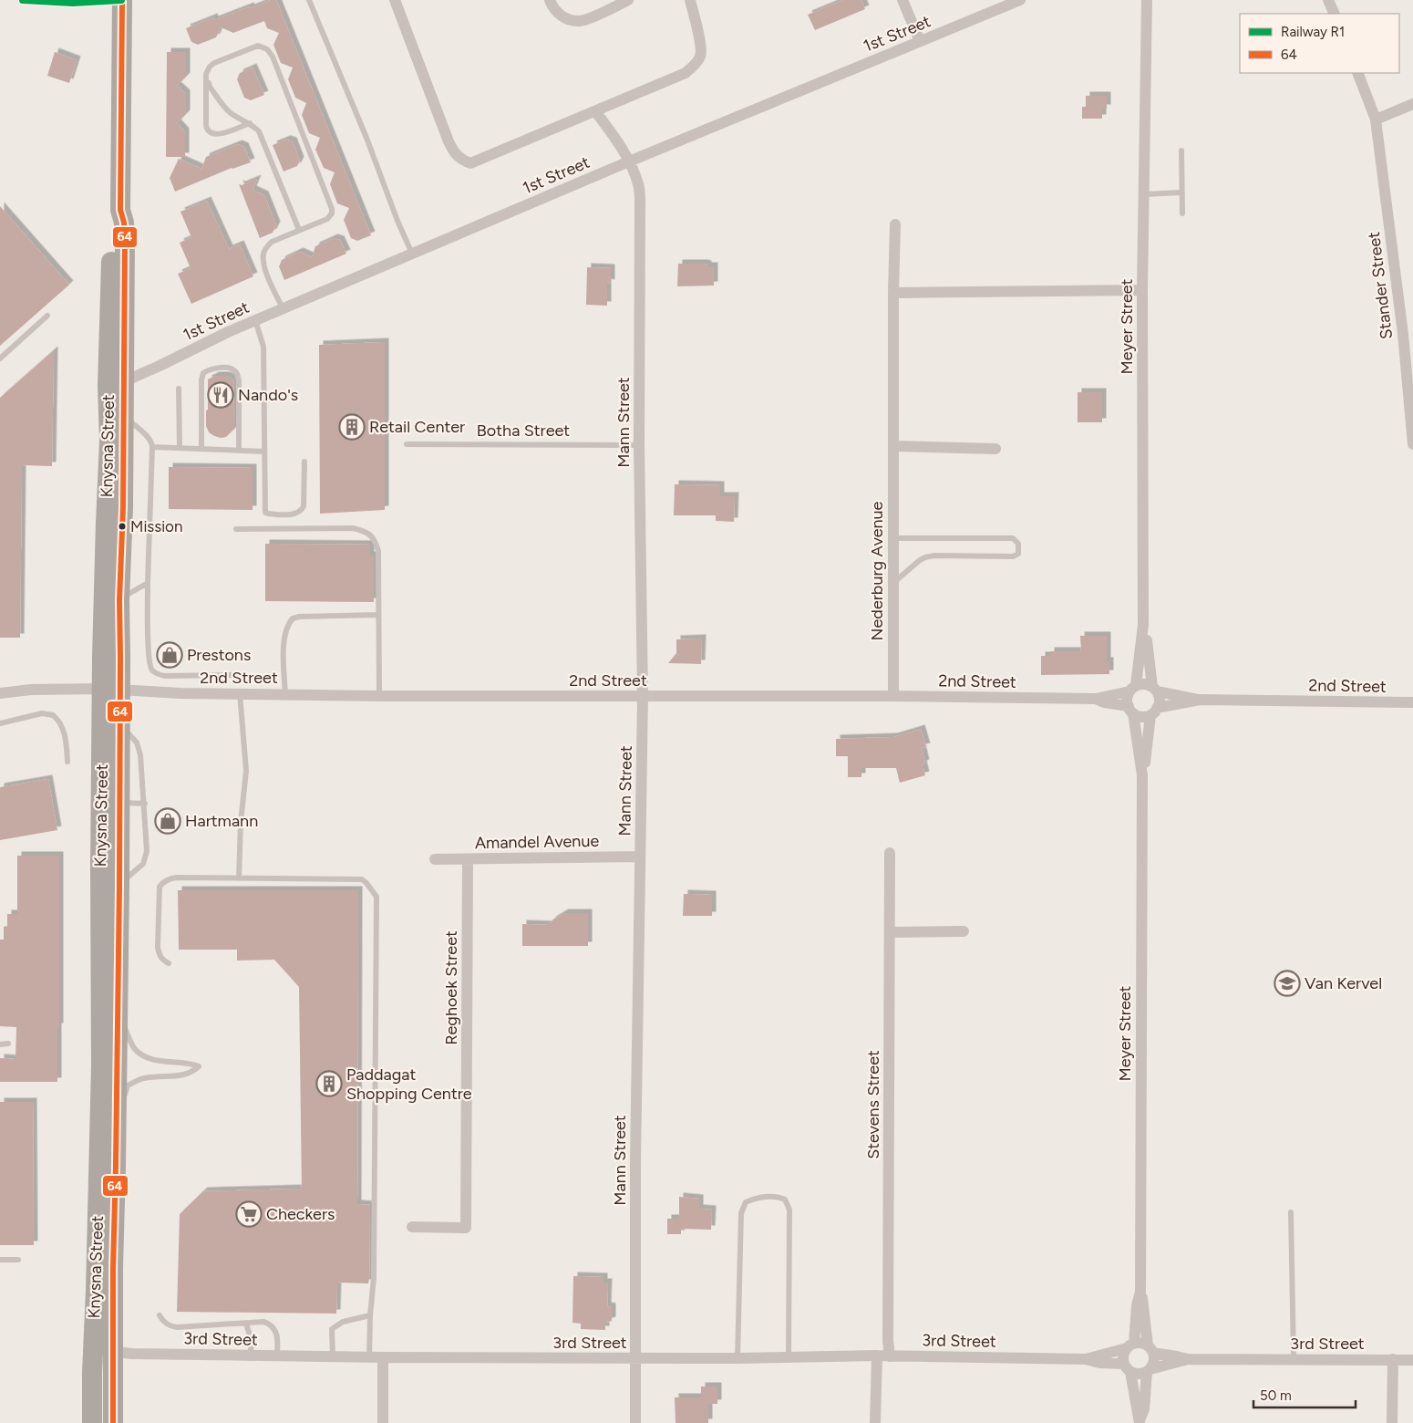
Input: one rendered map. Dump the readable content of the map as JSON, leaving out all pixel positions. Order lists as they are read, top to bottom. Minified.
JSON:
{"streets":{"highway":["Knysna Street"],"street":["1st Street","Stander Street","Meyer Street","Mann Street","Nederburg Avenue","2nd Street","Amandel Avenue","Reghoek Street","Stevens Street","3rd Street"],"lane":["Botha Street"]},"crossings":[["1st Street","Mann Street"],["1st Street","Knysna Street"],["Meyer Street","2nd Street"],["Meyer Street","3rd Street"],["Mann Street","Botha Street"],["Mann Street","2nd Street"],["Mann Street","Amandel Avenue"],["Mann Street","3rd Street"],["Knysna Street","2nd Street"],["Knysna Street","3rd Street"],["Nederburg Avenue","2nd Street"],["Amandel Avenue","Reghoek Street"],["Stevens Street","3rd Street"]],"places":{"restaurant":["Nando's"],"building":["Retail Center","Paddagat Shopping Centre"],"other":["Mission"],"shop":["Prestons","Hartmann"],"school or university":["Van Kervel"],"supermarket":["Checkers"]},"lines":["rail line R1","transit line 64"],"legend":["Railway R1","64"],"scale_bar":"50 m"}
